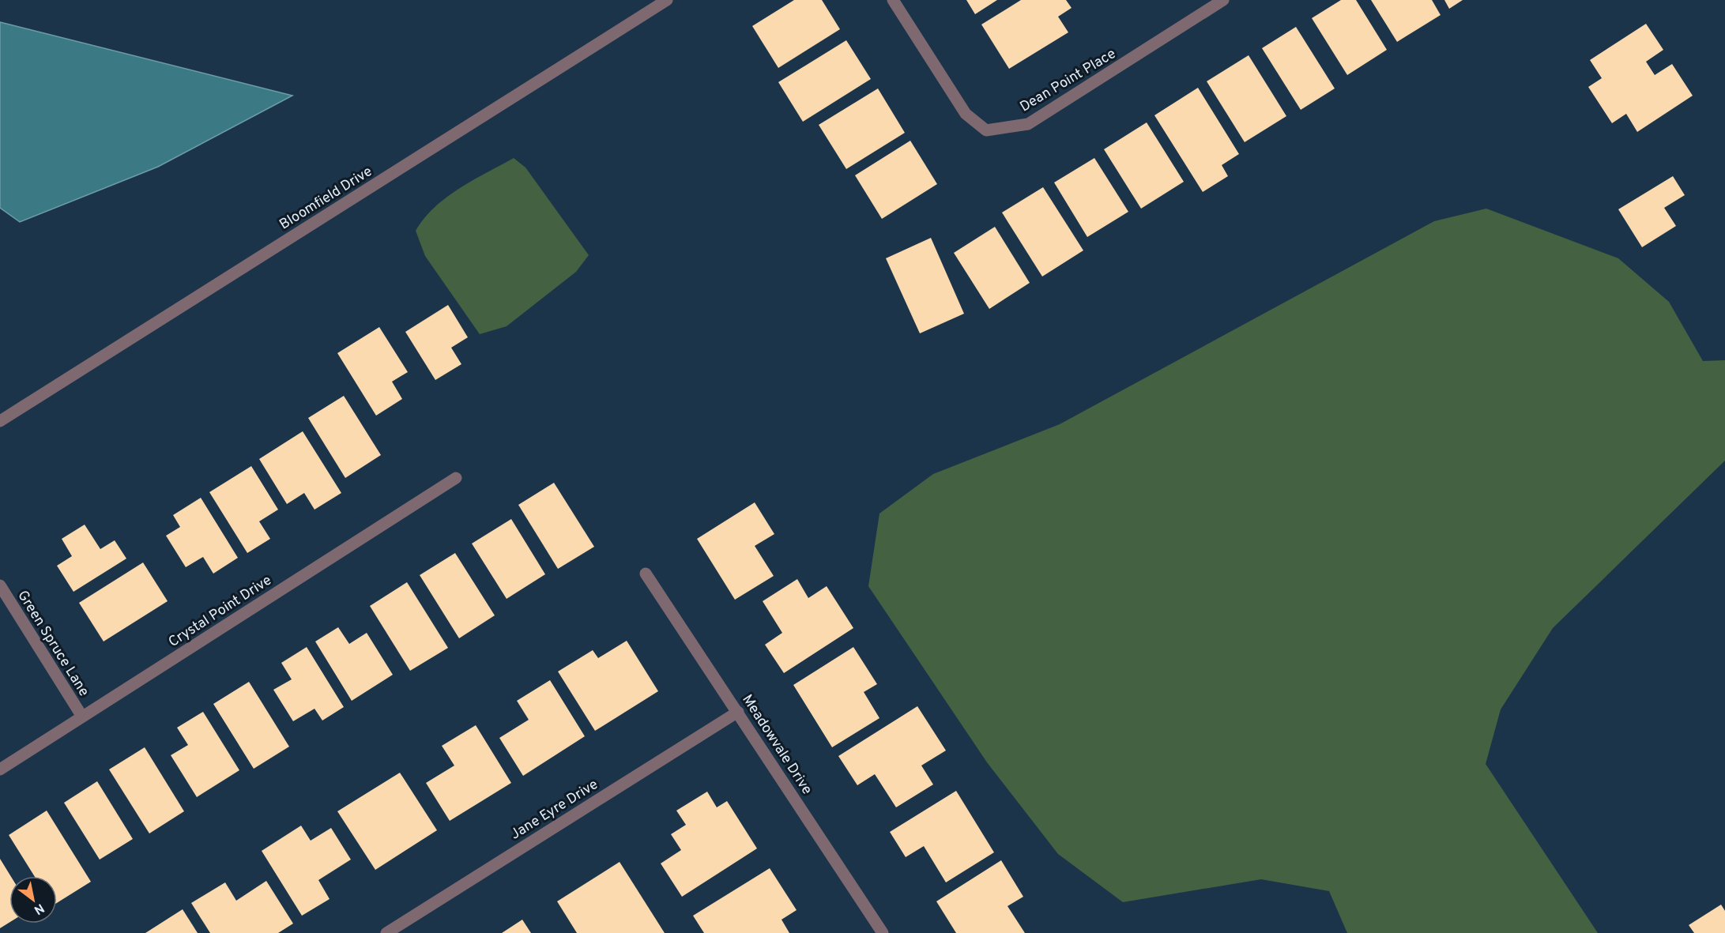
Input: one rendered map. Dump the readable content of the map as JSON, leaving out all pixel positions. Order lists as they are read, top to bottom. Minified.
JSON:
{"streets":{"street":["Dean Point Place","Bloomfield Drive","Crystal Point Drive","Green Spruce Lane","Meadowvale Drive","Jane Eyre Drive"]},"crossings":[["Crystal Point Drive","Green Spruce Lane"],["Meadowvale Drive","Jane Eyre Drive"]],"north":"bottom right"}
